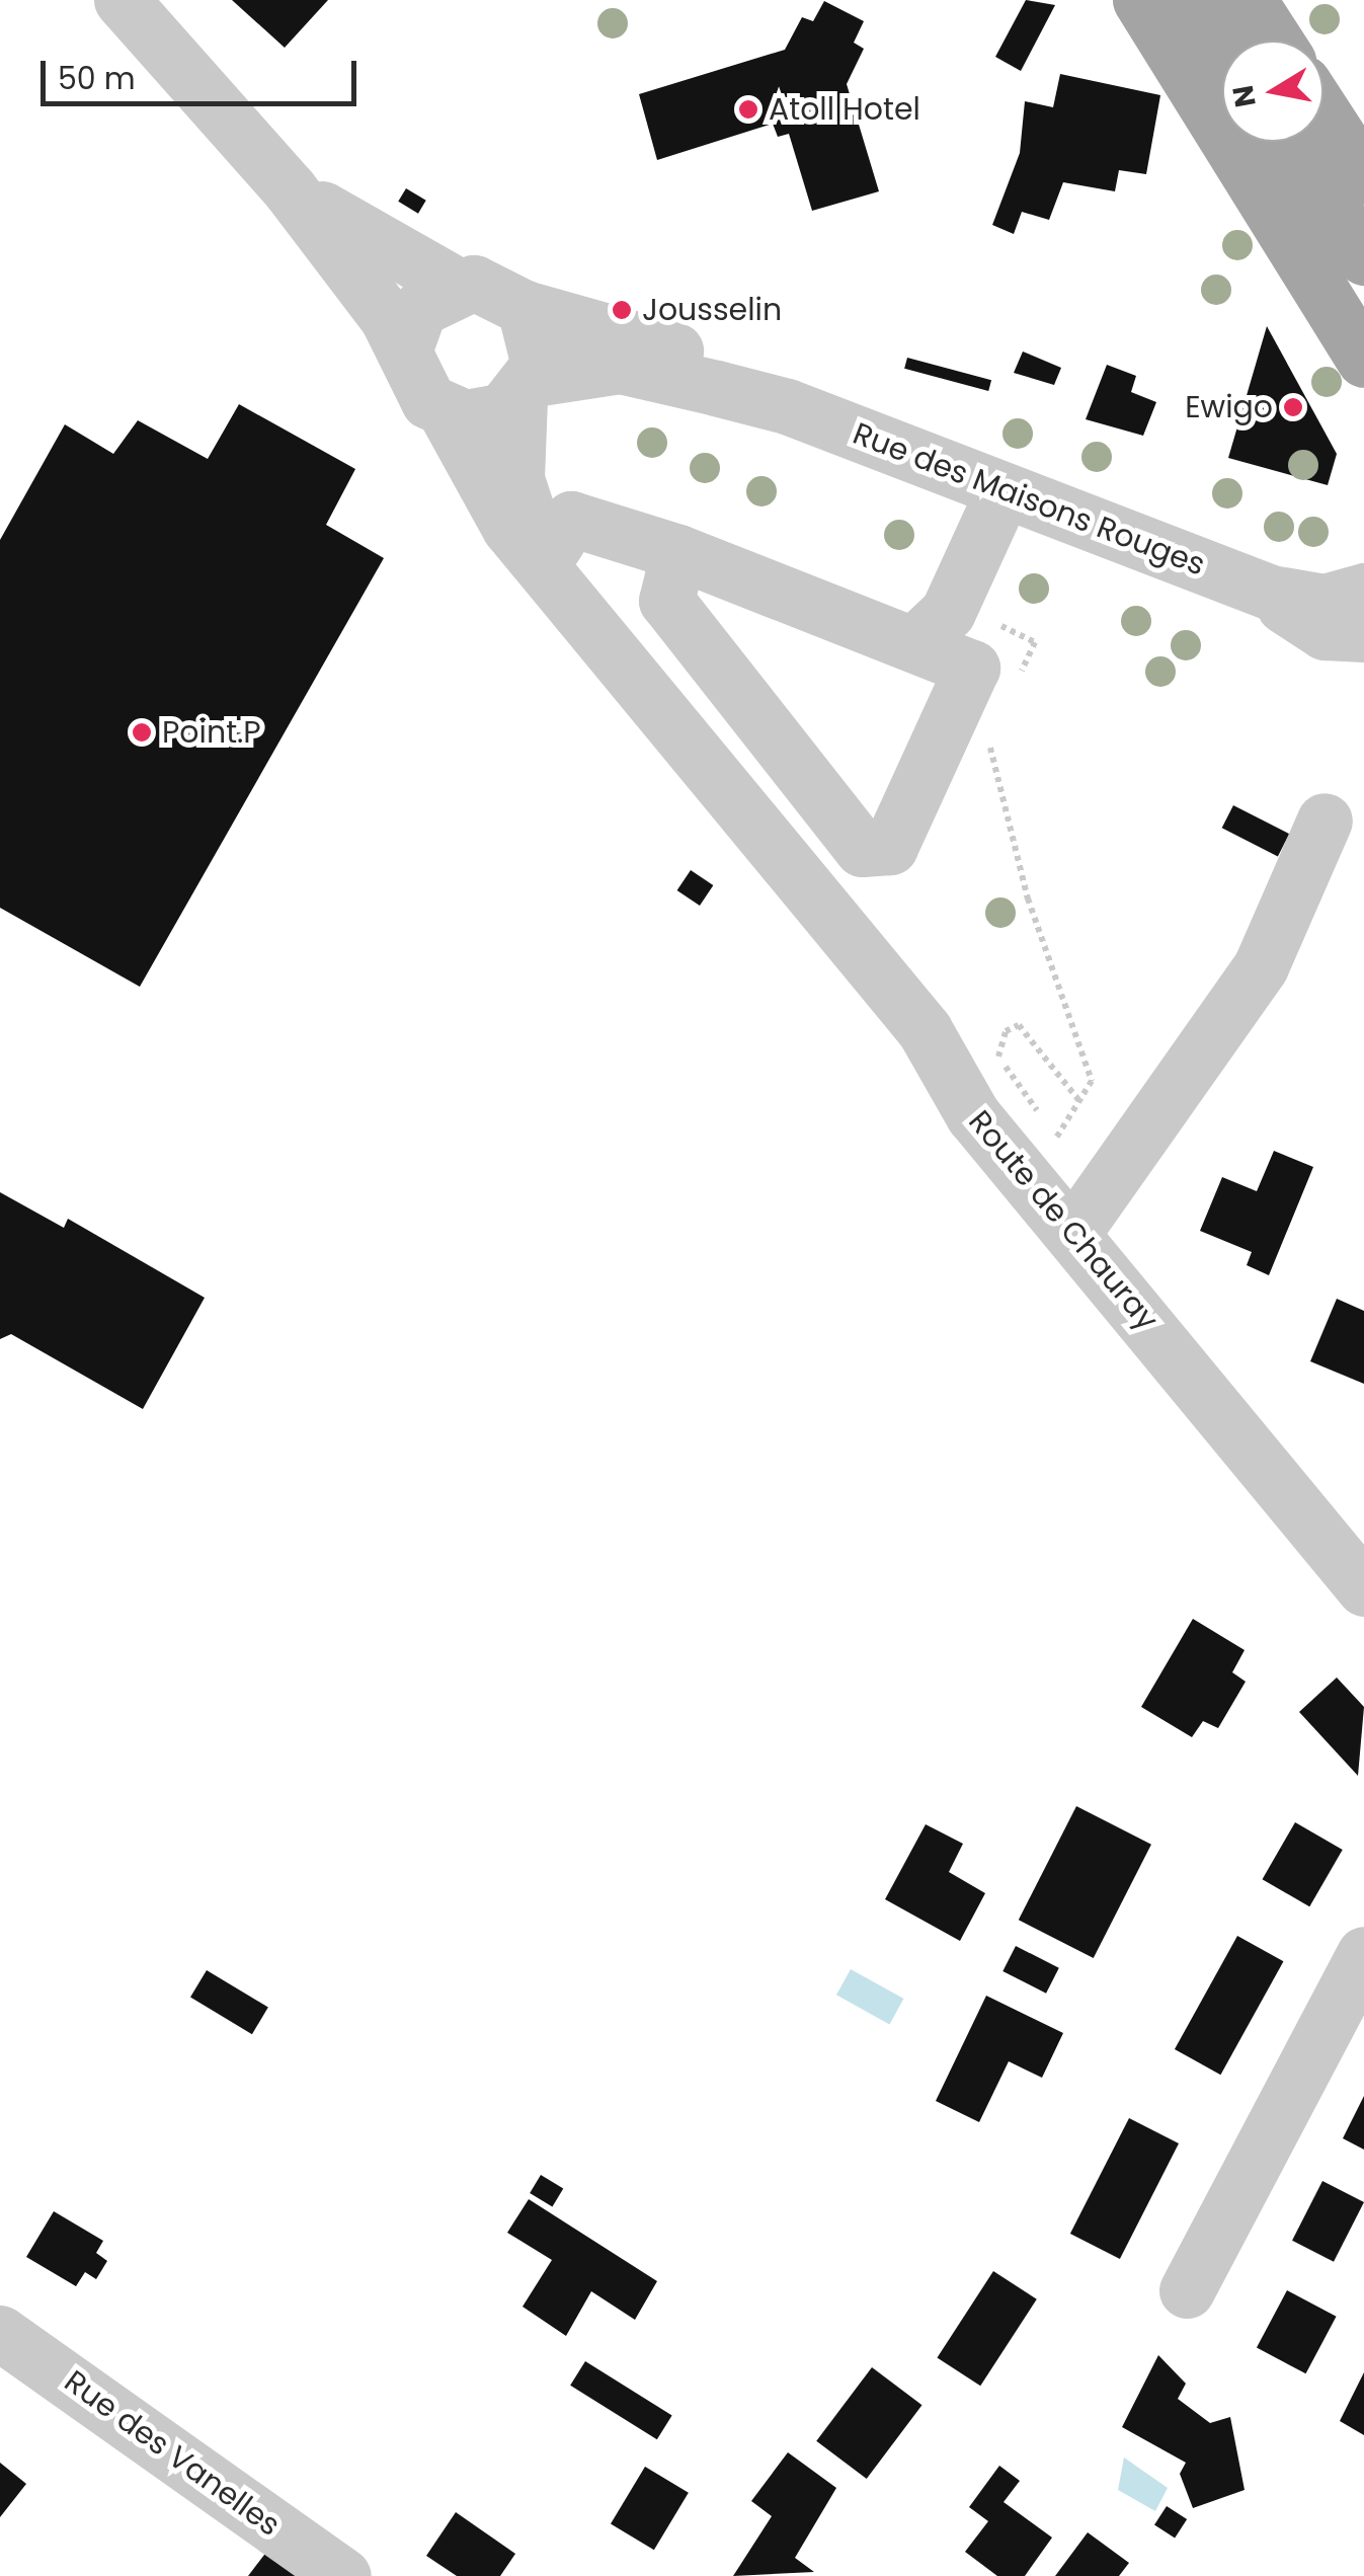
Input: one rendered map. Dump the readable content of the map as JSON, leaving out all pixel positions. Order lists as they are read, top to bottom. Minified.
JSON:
{"streets":{"street":["Rue des Maisons Rouges","Route de Chauray","Rue des Vanelles"]},"crossings":[["Rue des Maisons Rouges","Route de Chauray"]],"places":["Atoll Hotel","Jousselin","Ewigo","Point.P"],"scale_bar":"50 m","north":"left"}
